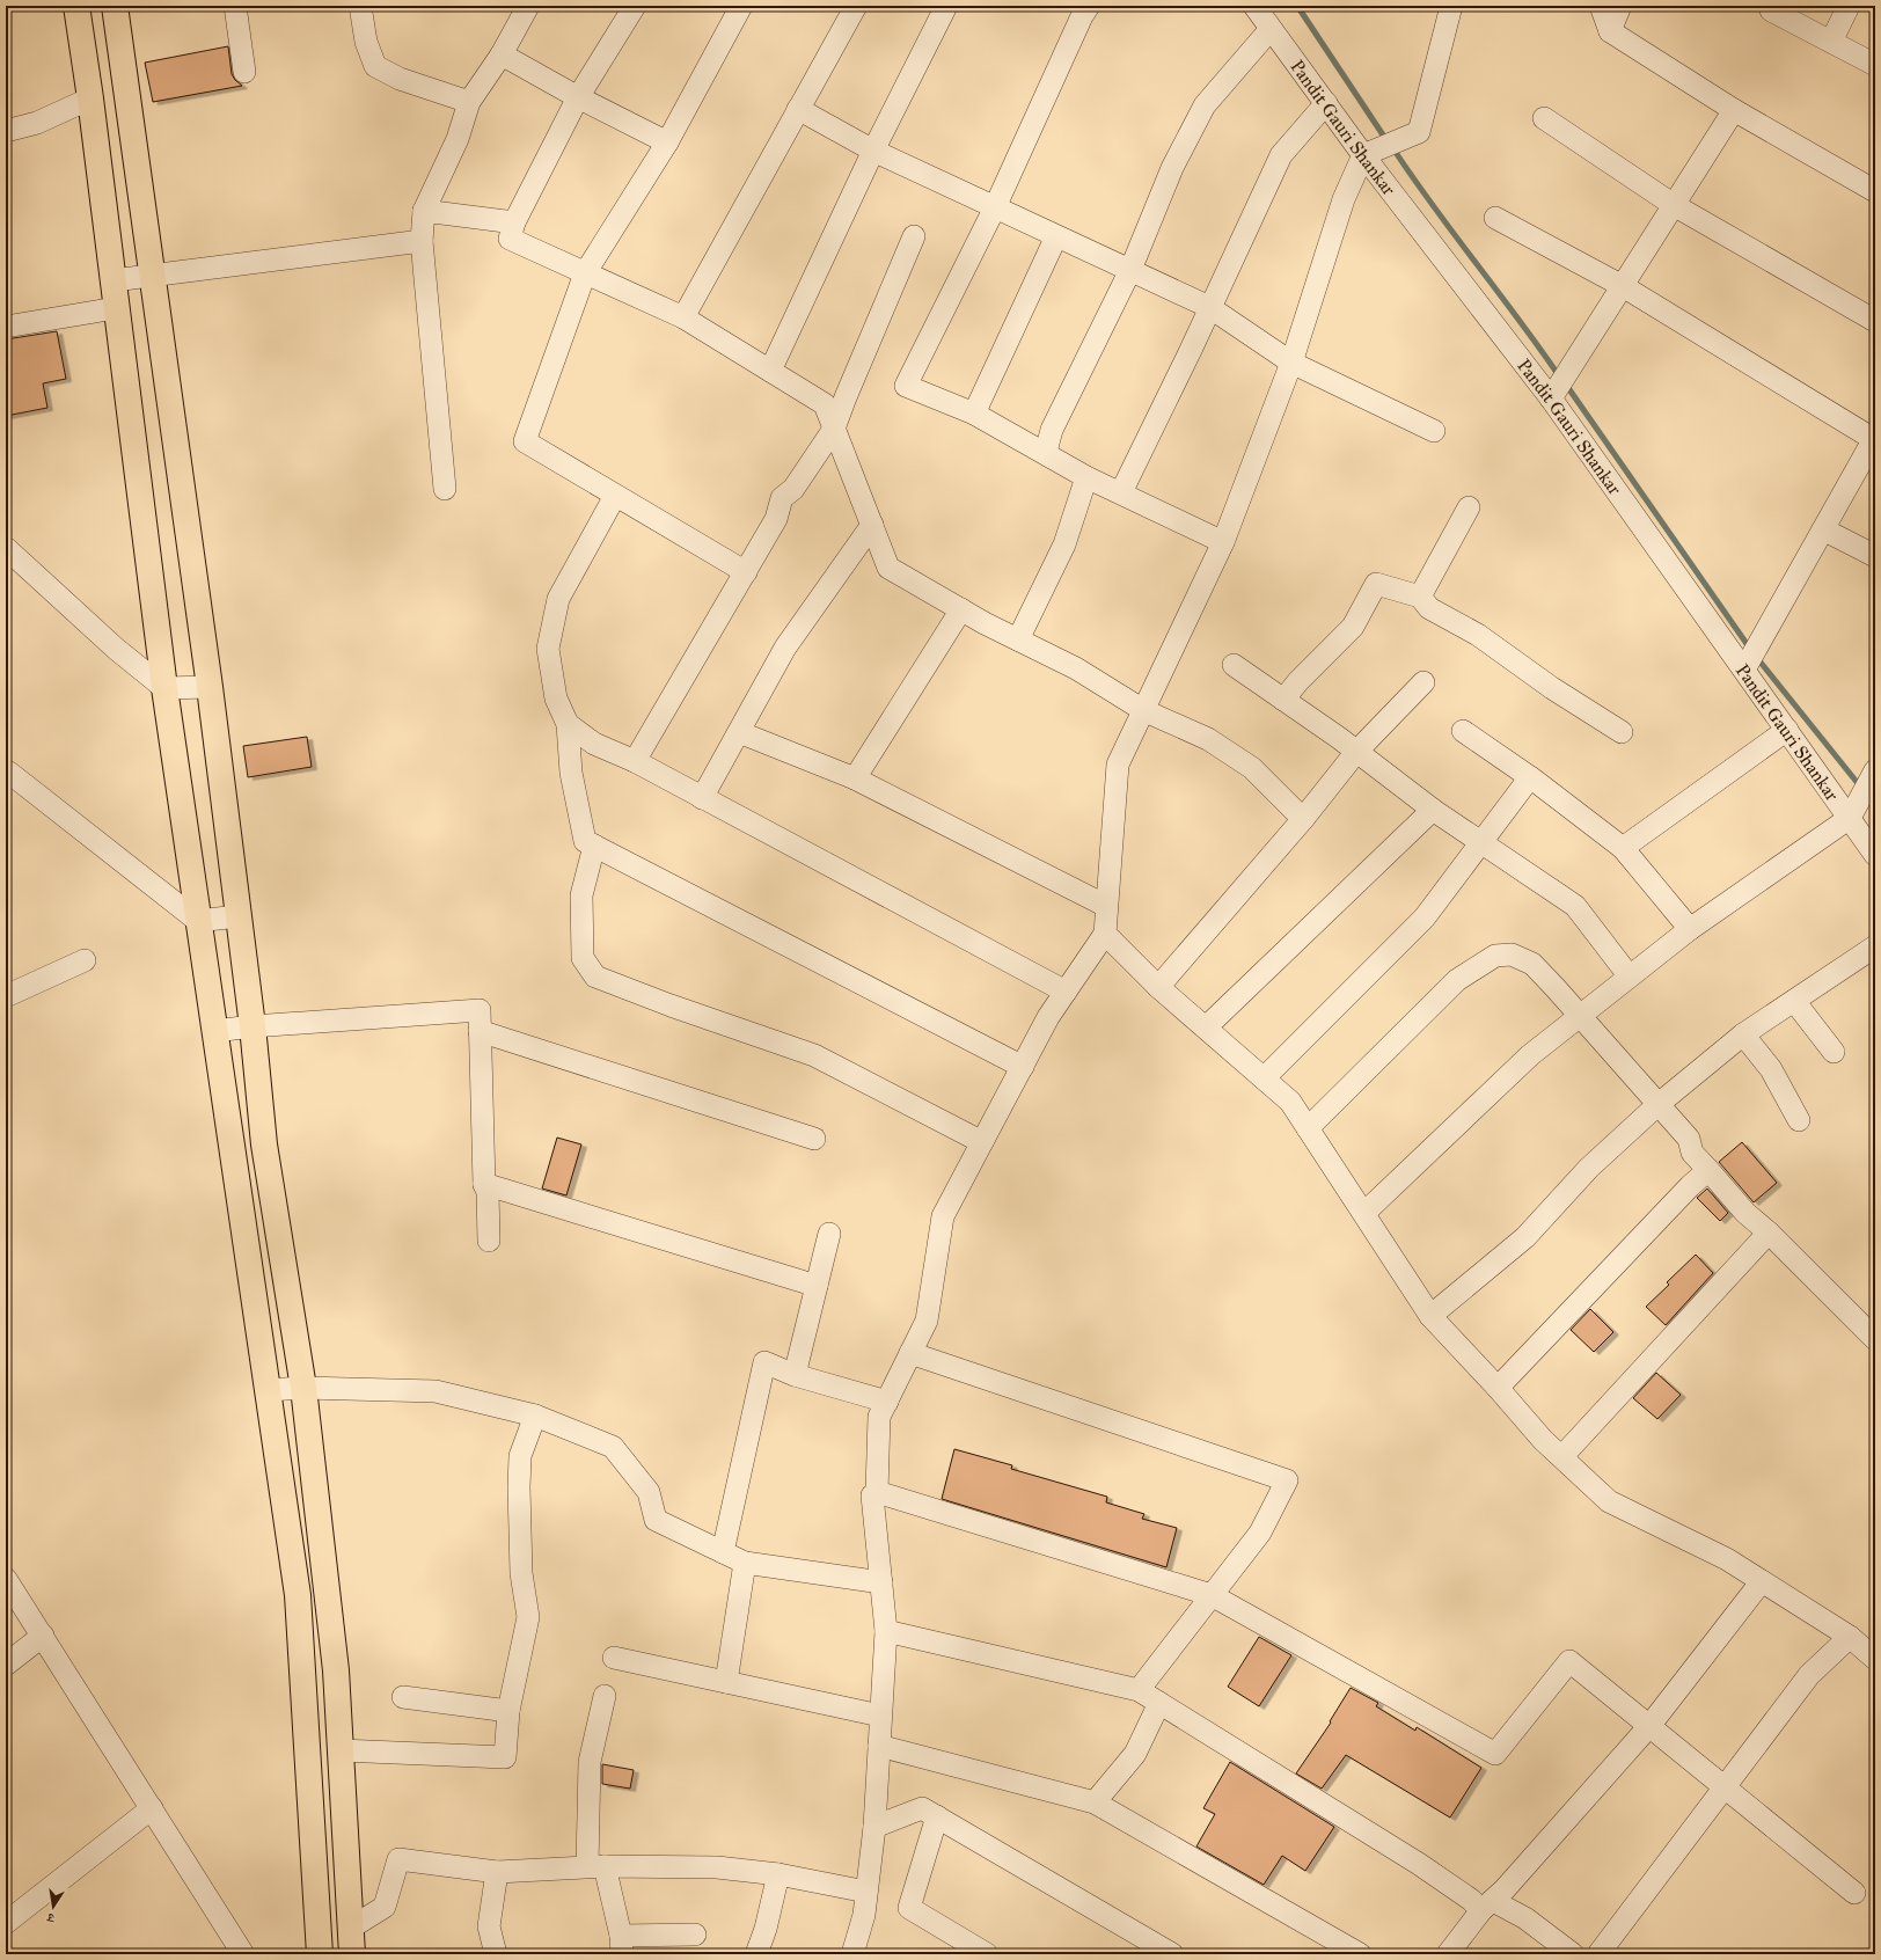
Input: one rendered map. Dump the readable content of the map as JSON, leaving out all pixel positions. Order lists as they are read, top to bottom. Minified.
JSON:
{"streets":{"street":["Pandit Gauri Shankar"]},"north":"bottom"}
